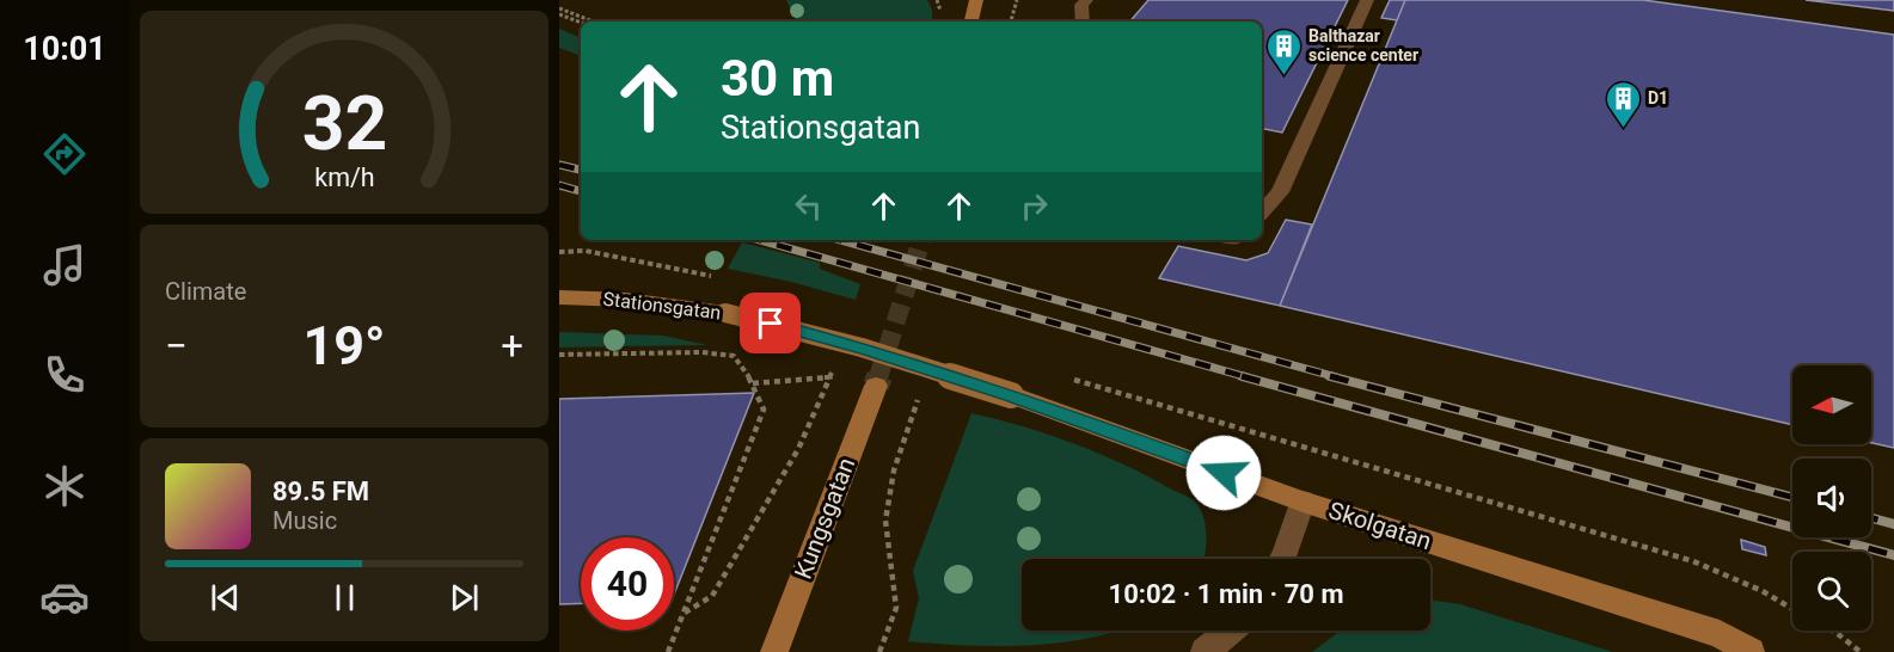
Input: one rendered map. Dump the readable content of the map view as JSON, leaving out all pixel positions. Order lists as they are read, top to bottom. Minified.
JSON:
{"streets":{"street":["Stationsgatan","Kungsgatan","Skolgatan"]},"crossings":[["Stationsgatan","Skolgatan"]],"places":{"building":["Balthazar science center","D1"]},"north":"left","page":{"tabs":"10:01","turn":["30 m","Stationsgatan"],"tile":"Climate","heat":["−","19°","+"],"song":["89.5 FM","Music"],"limit":"40","trip":"10:02 · 1 min · 70 m","gauge":["32","km/h"]}}
